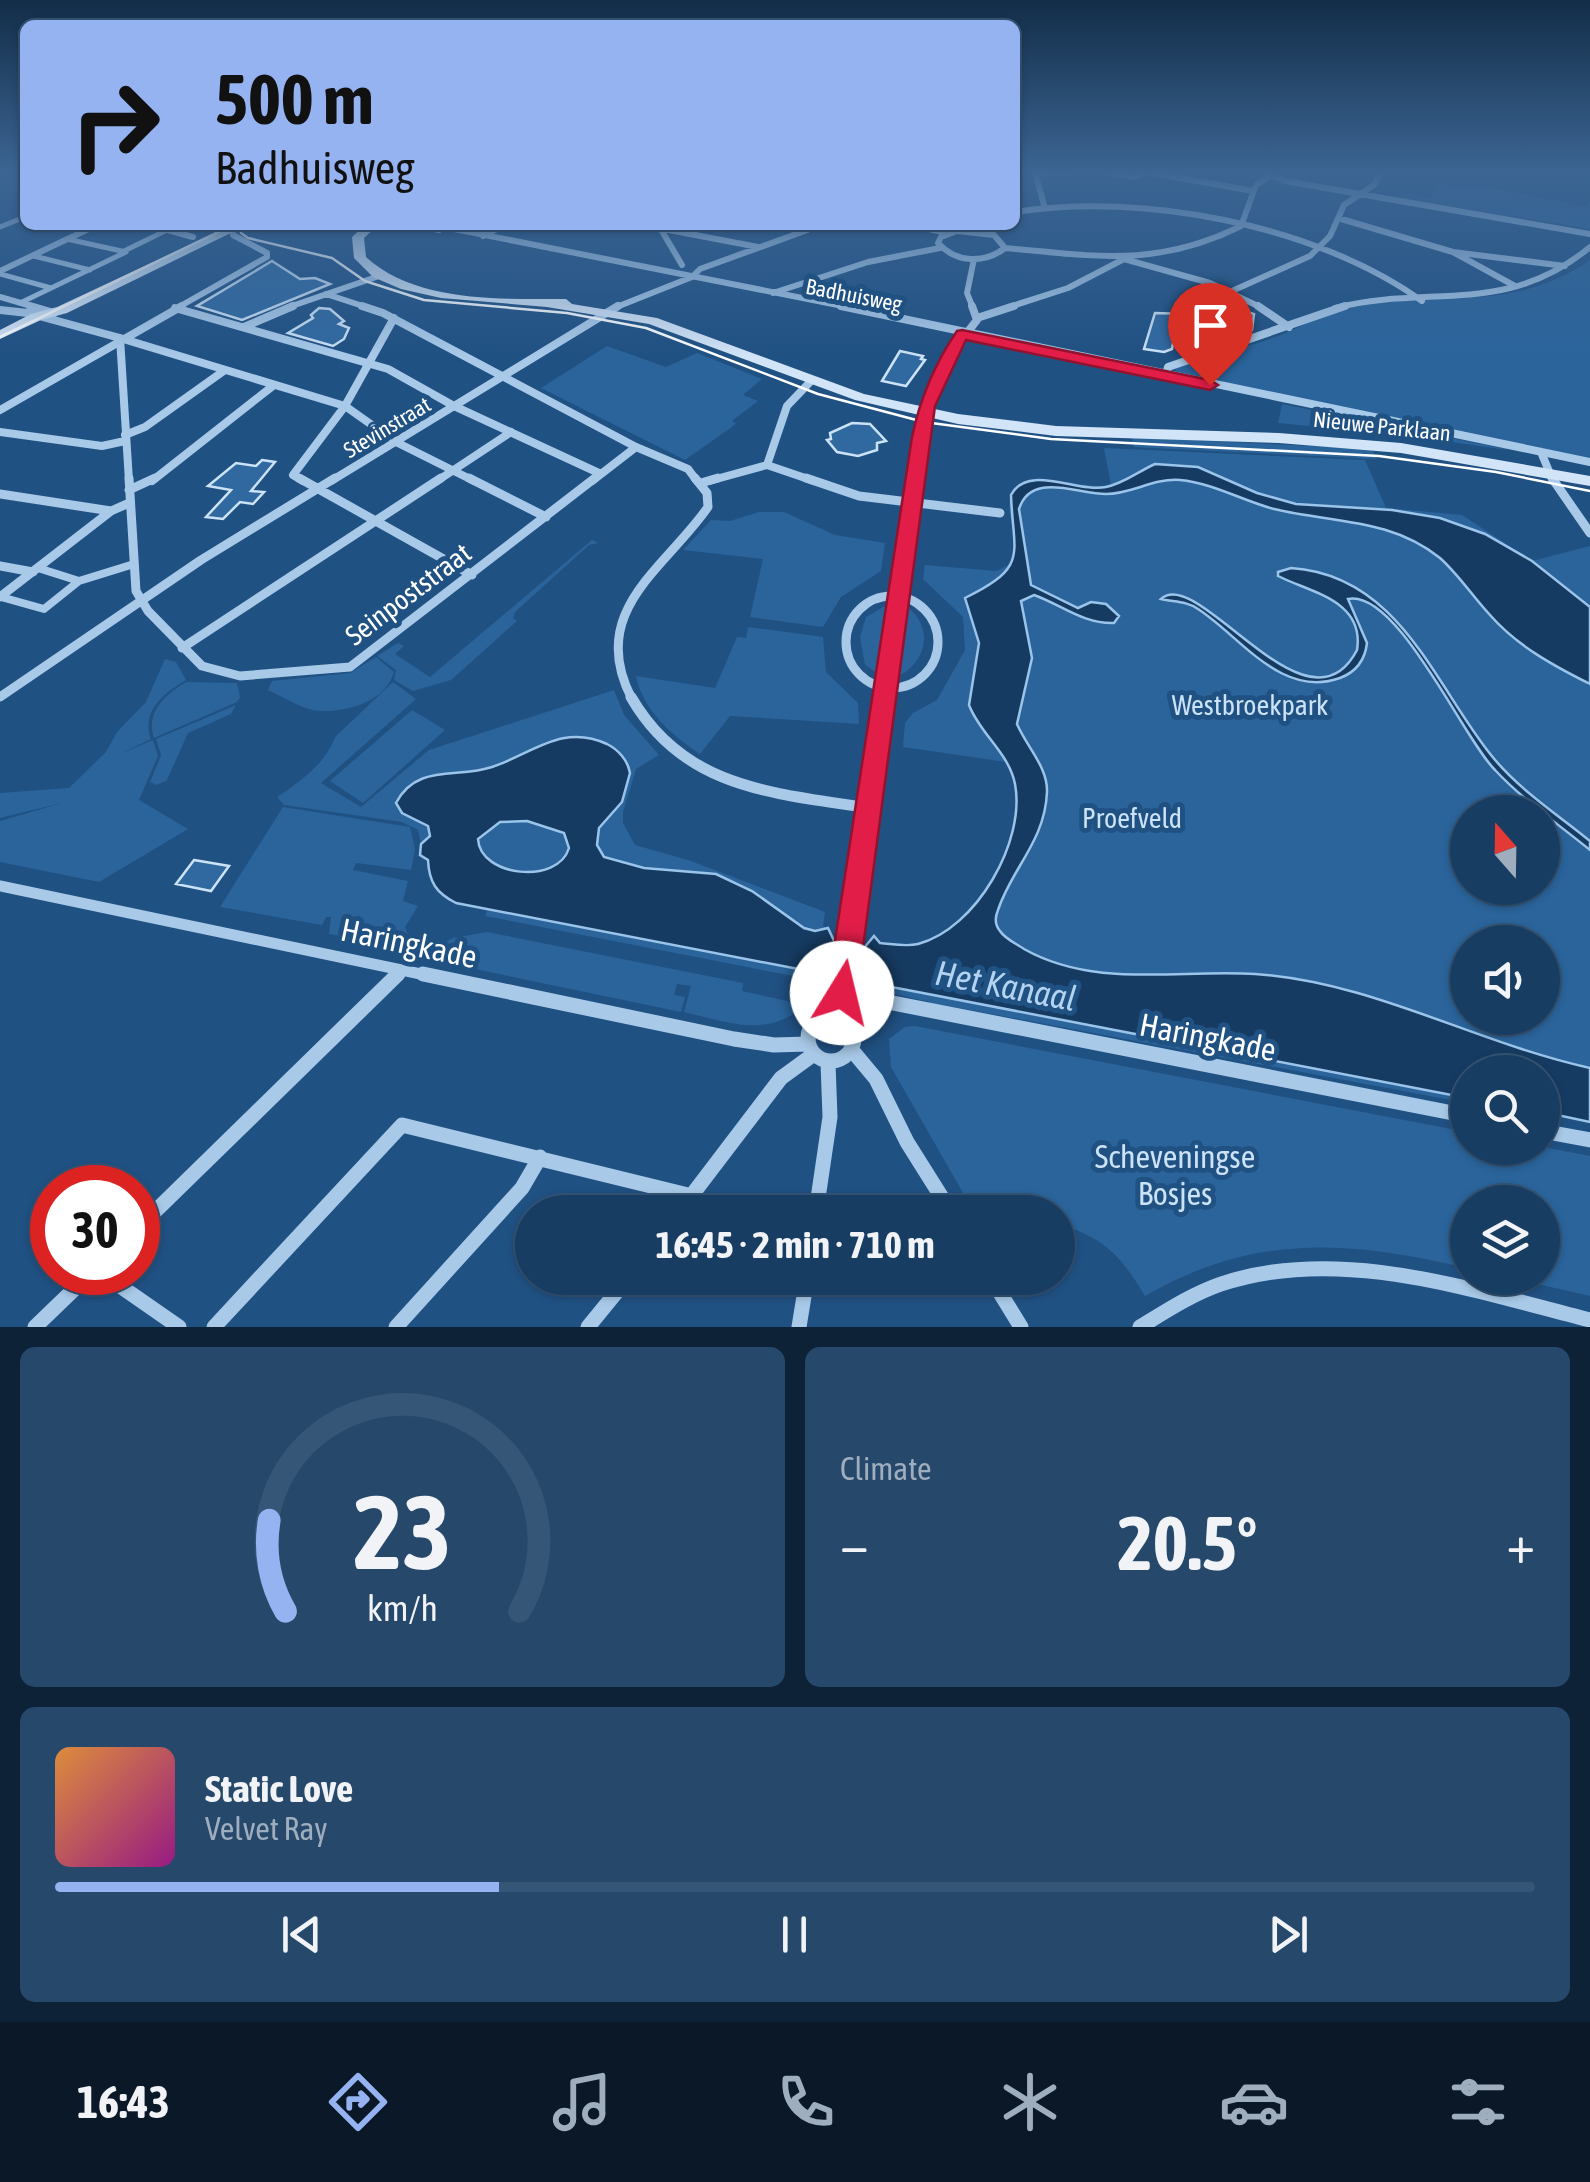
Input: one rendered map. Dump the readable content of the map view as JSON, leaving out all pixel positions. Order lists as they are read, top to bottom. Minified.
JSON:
{"streets":{"main road":["Nieuwe Parklaan"],"street":["Badhuisweg","Stevinstraat","Seinpoststraat","Haringkade"]},"crossings":[["Badhuisweg","Stevinstraat"],["Nieuwe Parklaan","Stevinstraat"],["Stevinstraat","Seinpoststraat"]],"water":["Het Kanaal"],"parks":["Westbroekpark","Proefveld","Scheveningse Bosjes"],"north":"top","page":{"turn":["500 m","Badhuisweg"],"limit":"30","trip":"16:45 · 2 min · 710 m","tile":"Climate","heat":["−","20.5°","+"],"song":["Static Love","Velvet Ray"],"tabs":"16:43","gauge":["23","km/h"]}}
